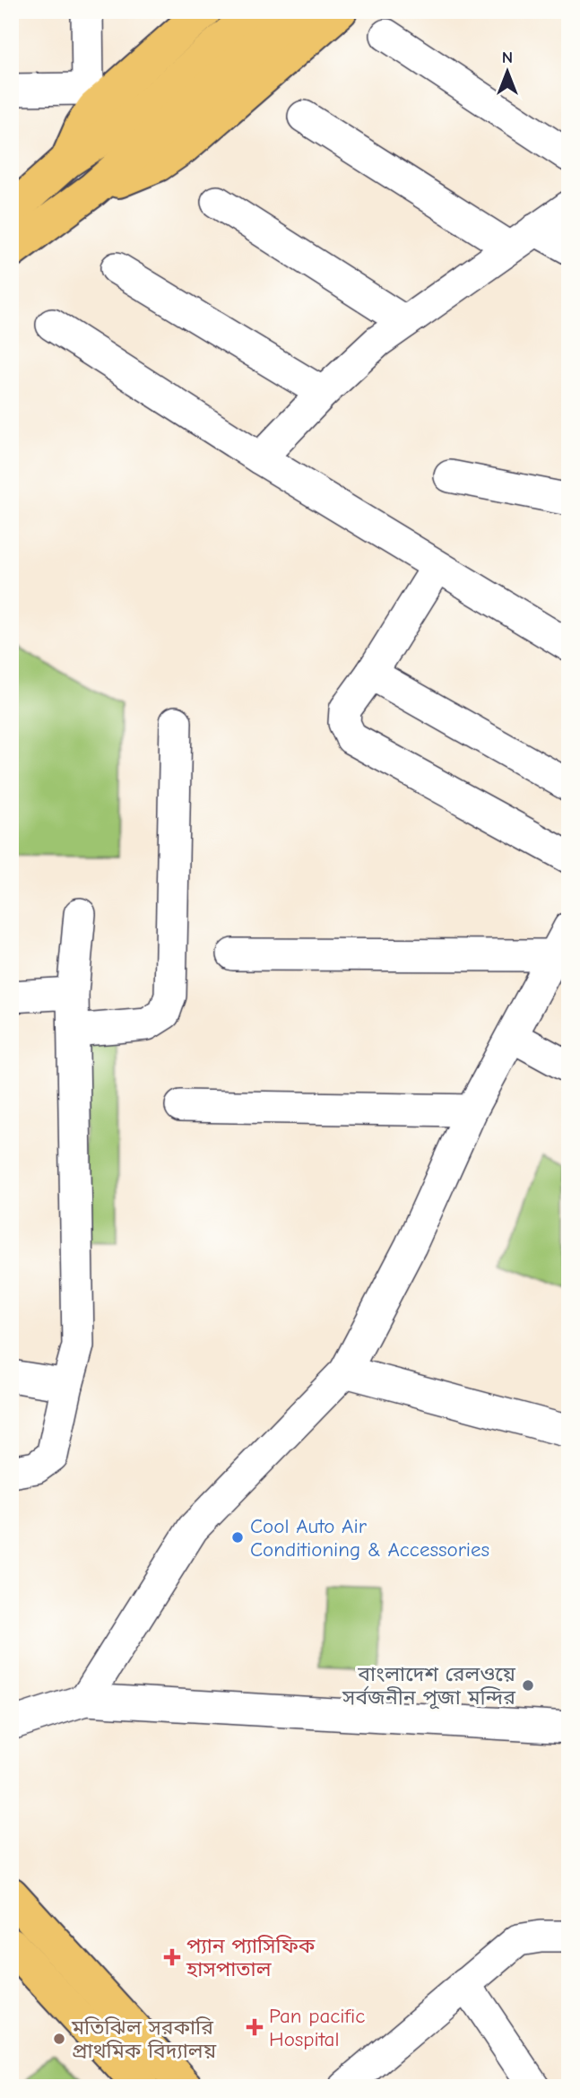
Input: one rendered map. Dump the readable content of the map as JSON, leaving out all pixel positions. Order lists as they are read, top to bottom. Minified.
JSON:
{"places":{"other":["Cool Auto Air Conditioning & Accessories","বাংলাদেশ রেলওয়ে সর্বজনীন পূজা মন্দির","মতিঝিল সরকারি প্রাথমিক বিদ্যালয়"],"health":["প্যান প্যাসিফিক হাসপাতাল","Pan pacific Hospital"]},"north":"top"}
